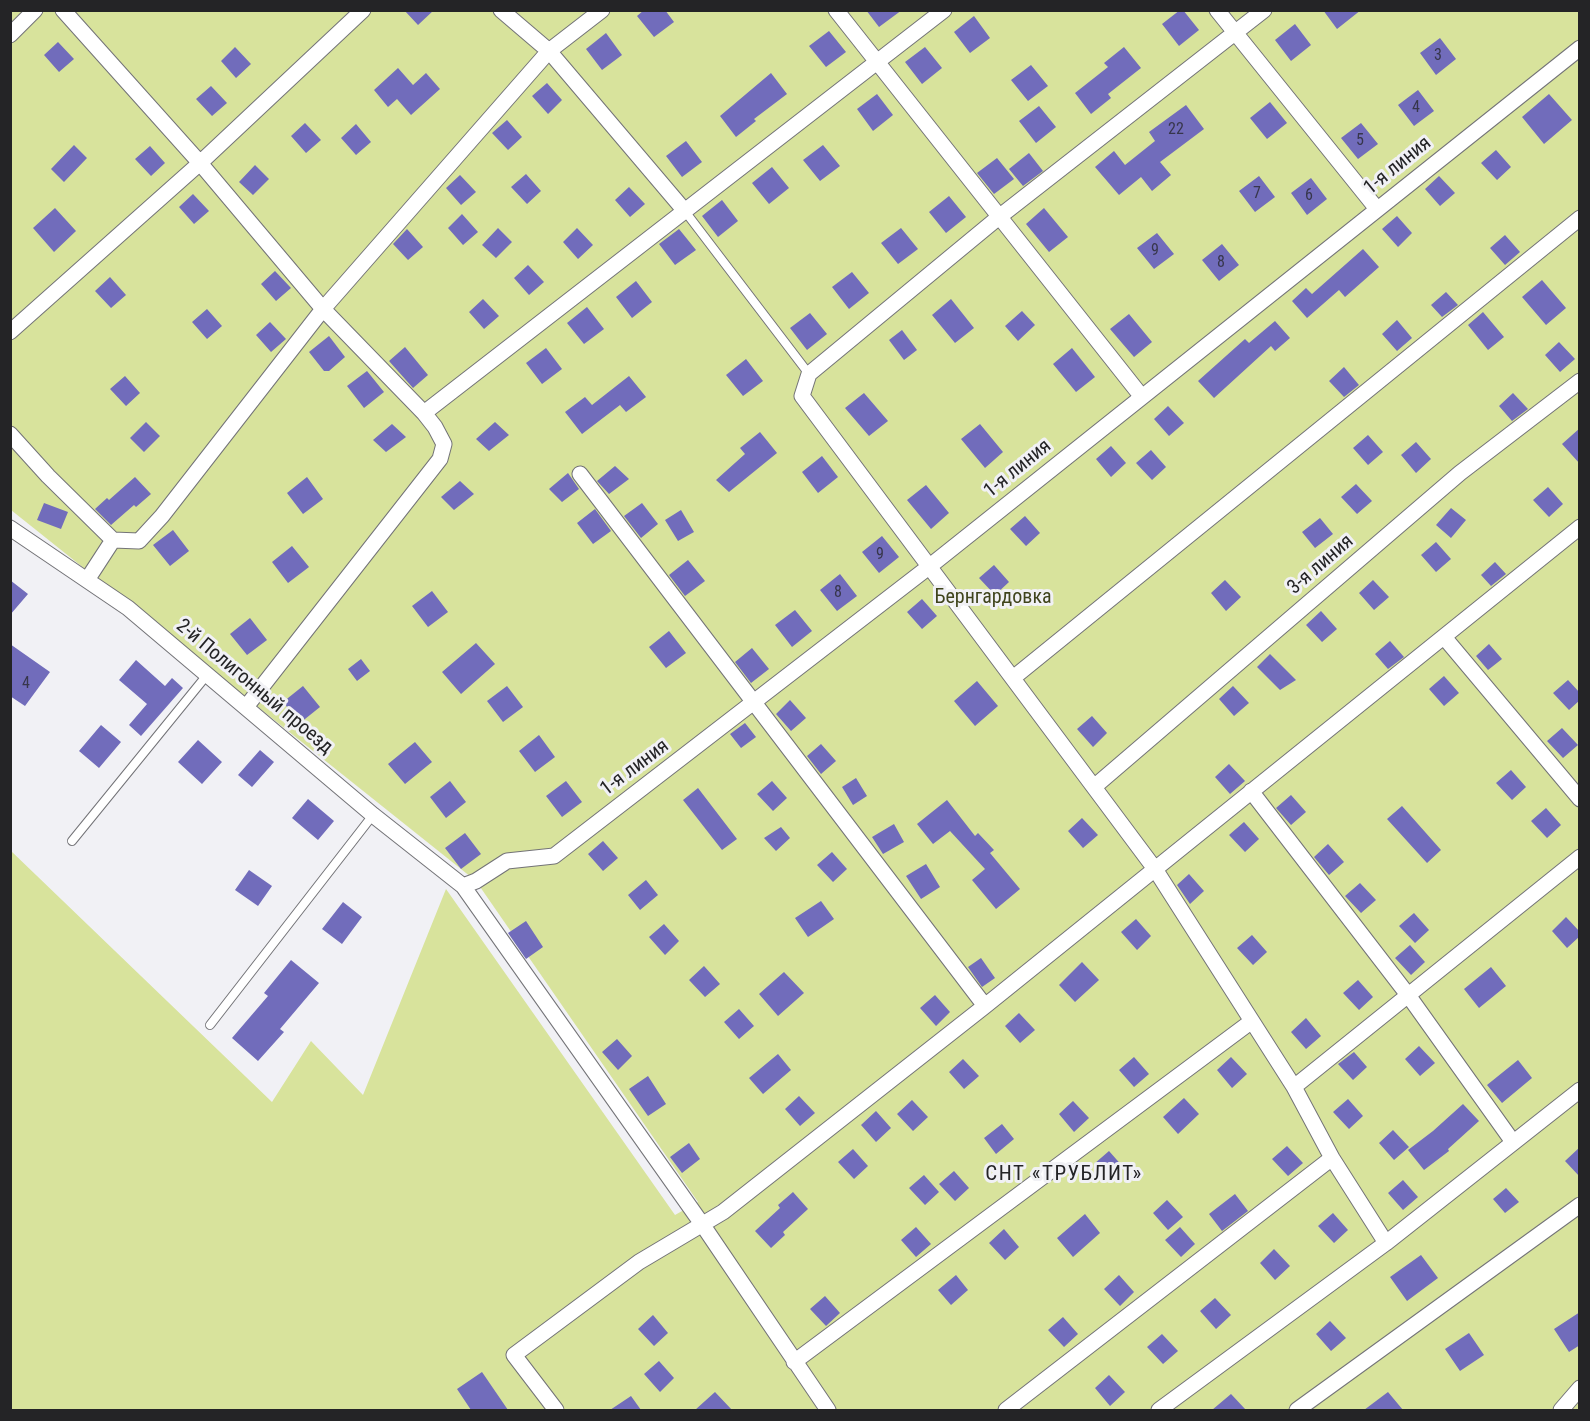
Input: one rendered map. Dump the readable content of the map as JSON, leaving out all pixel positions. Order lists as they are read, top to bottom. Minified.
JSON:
{"streets":{"street":["1-я линия","3-я линия","2-й Полигонный проезд"]},"crossings":[["1-я линия","2-й Полигонный проезд"]],"districts":["СНТ «ТРУБЛИТ»"],"parks":["Бернгардовка"],"house_numbers":["3","4","22","5","7","6","9","8","9","8","4"]}
